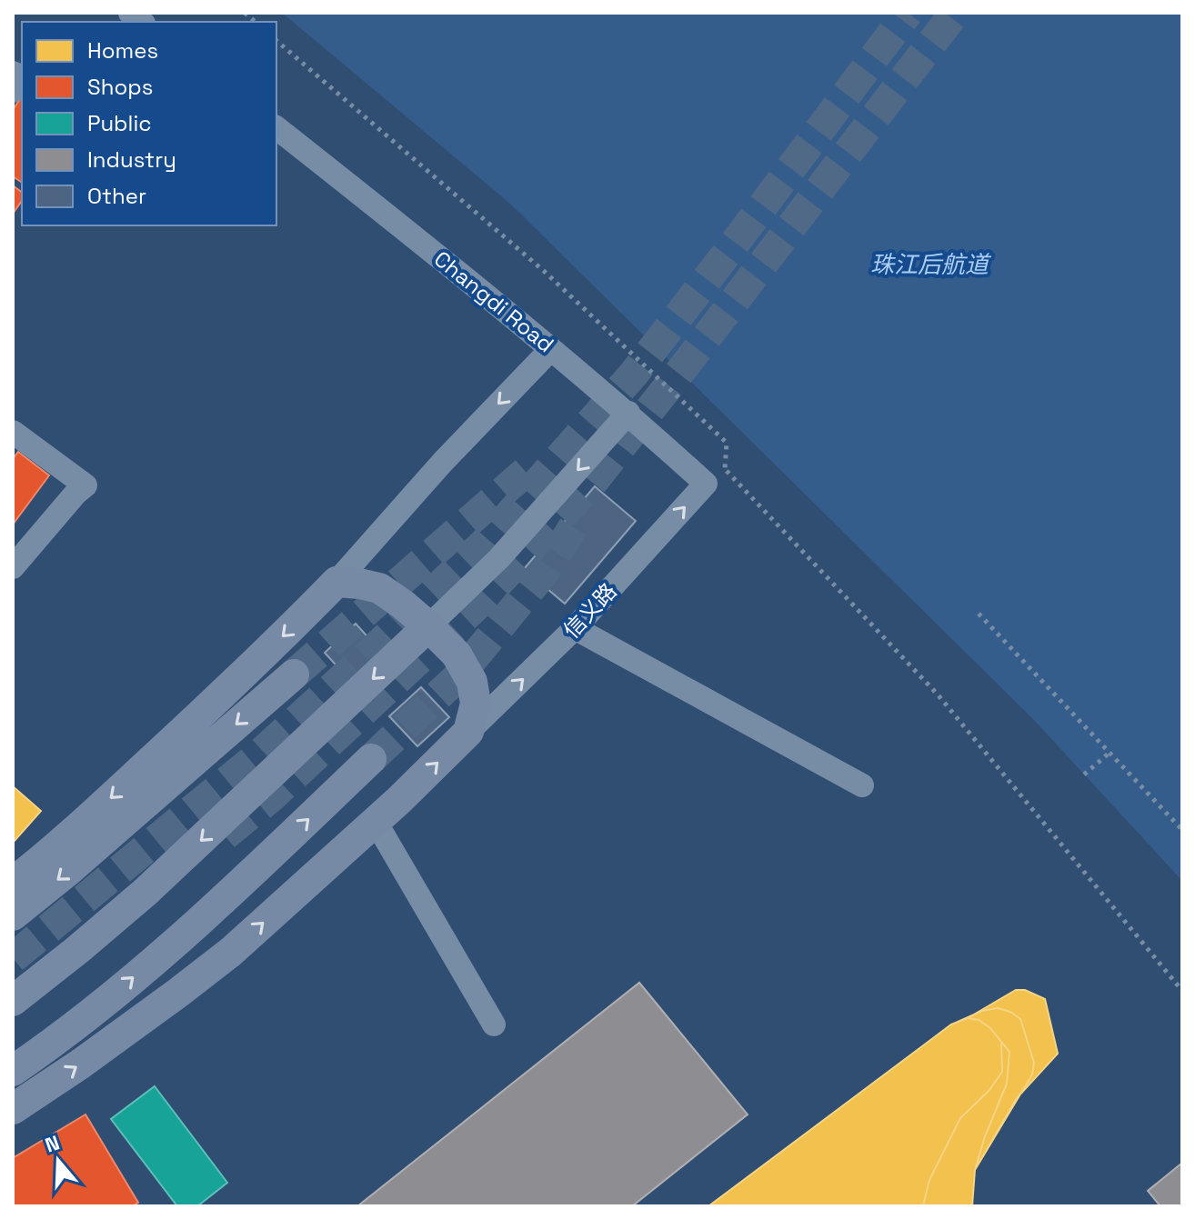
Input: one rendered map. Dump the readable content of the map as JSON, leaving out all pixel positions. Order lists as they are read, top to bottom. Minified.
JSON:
{"streets":{"street":["Changdi Road","信义路"]},"crossings":[["Changdi Road","信义路"]],"water":["珠江后航道"],"legend":["Homes","Shops","Public","Industry","Other"],"north":"top"}
